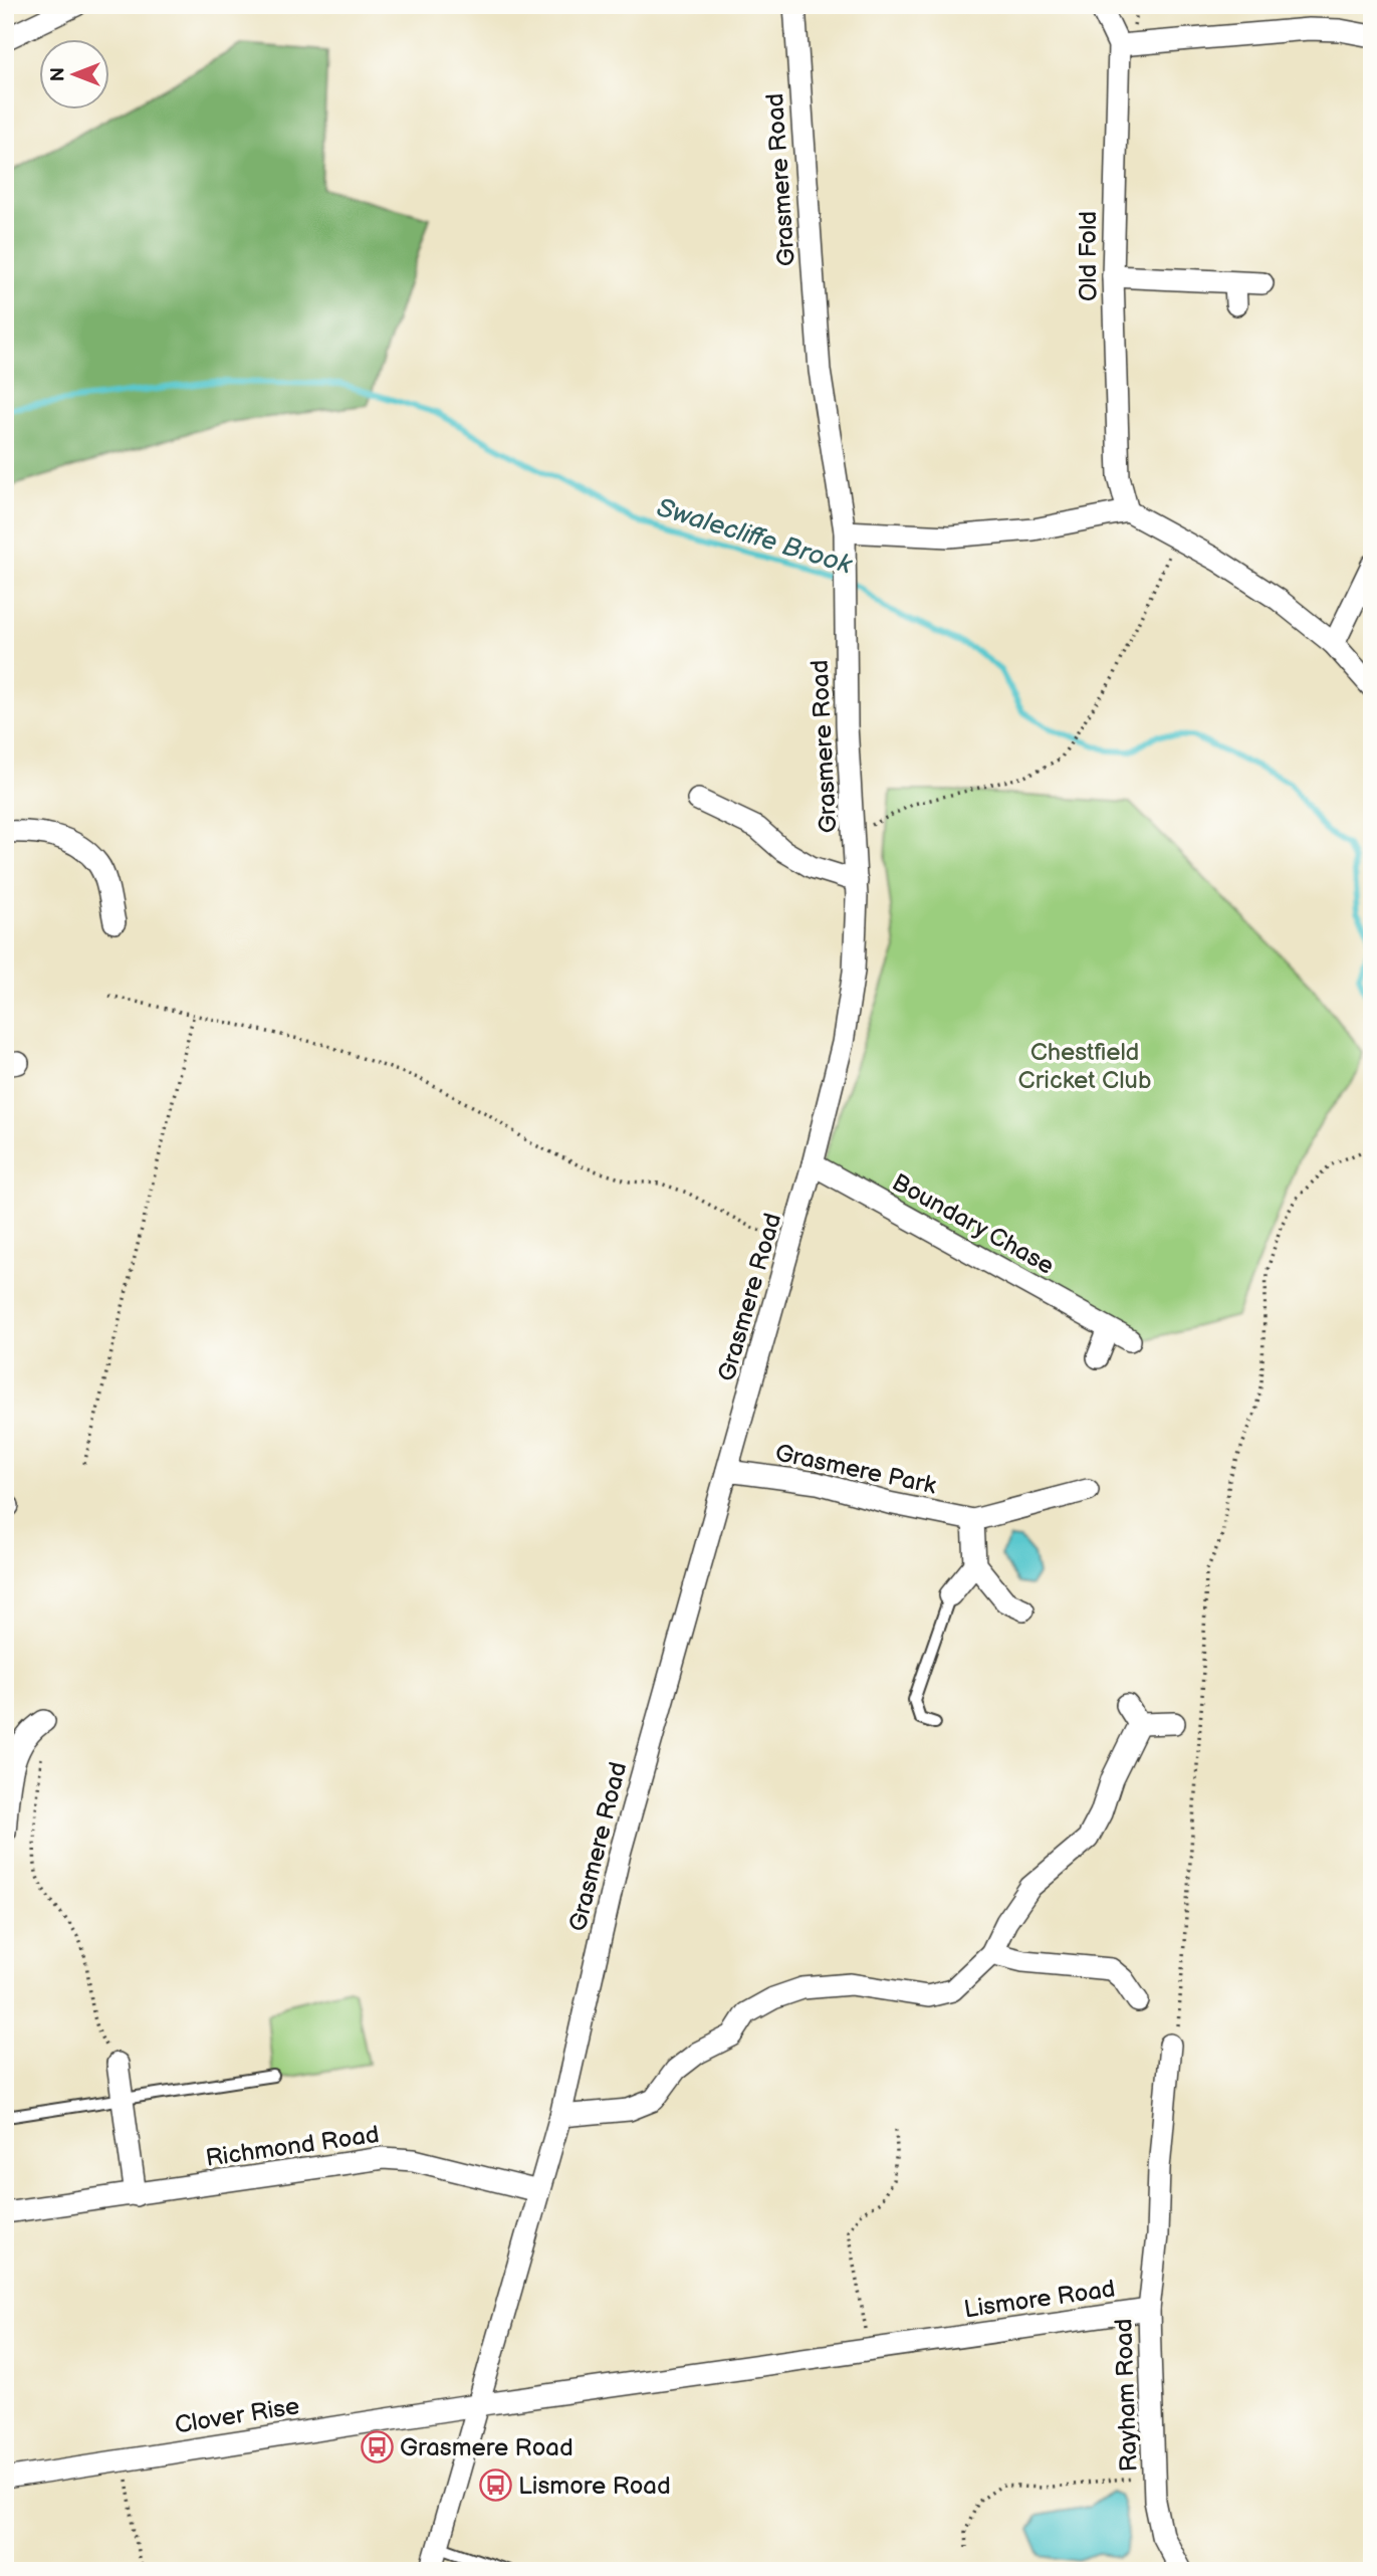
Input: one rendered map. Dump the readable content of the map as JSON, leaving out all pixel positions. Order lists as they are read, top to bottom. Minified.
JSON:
{"streets":{"street":["Grasmere Road","Old Fold","Boundary Chase","Grasmere Park","Richmond Road","Lismore Road","Rayham Road","Clover Rise"]},"crossings":[["Grasmere Road","Boundary Chase"],["Grasmere Road","Grasmere Park"],["Grasmere Road","Richmond Road"],["Grasmere Road","Lismore Road"],["Grasmere Road","Clover Rise"],["Lismore Road","Rayham Road"],["Lismore Road","Clover Rise"]],"water":["Swalecliffe Brook"],"parks":["Chestfield Cricket Club"],"places":{"bus stop":["Grasmere Road","Lismore Road"]},"north":"left"}
